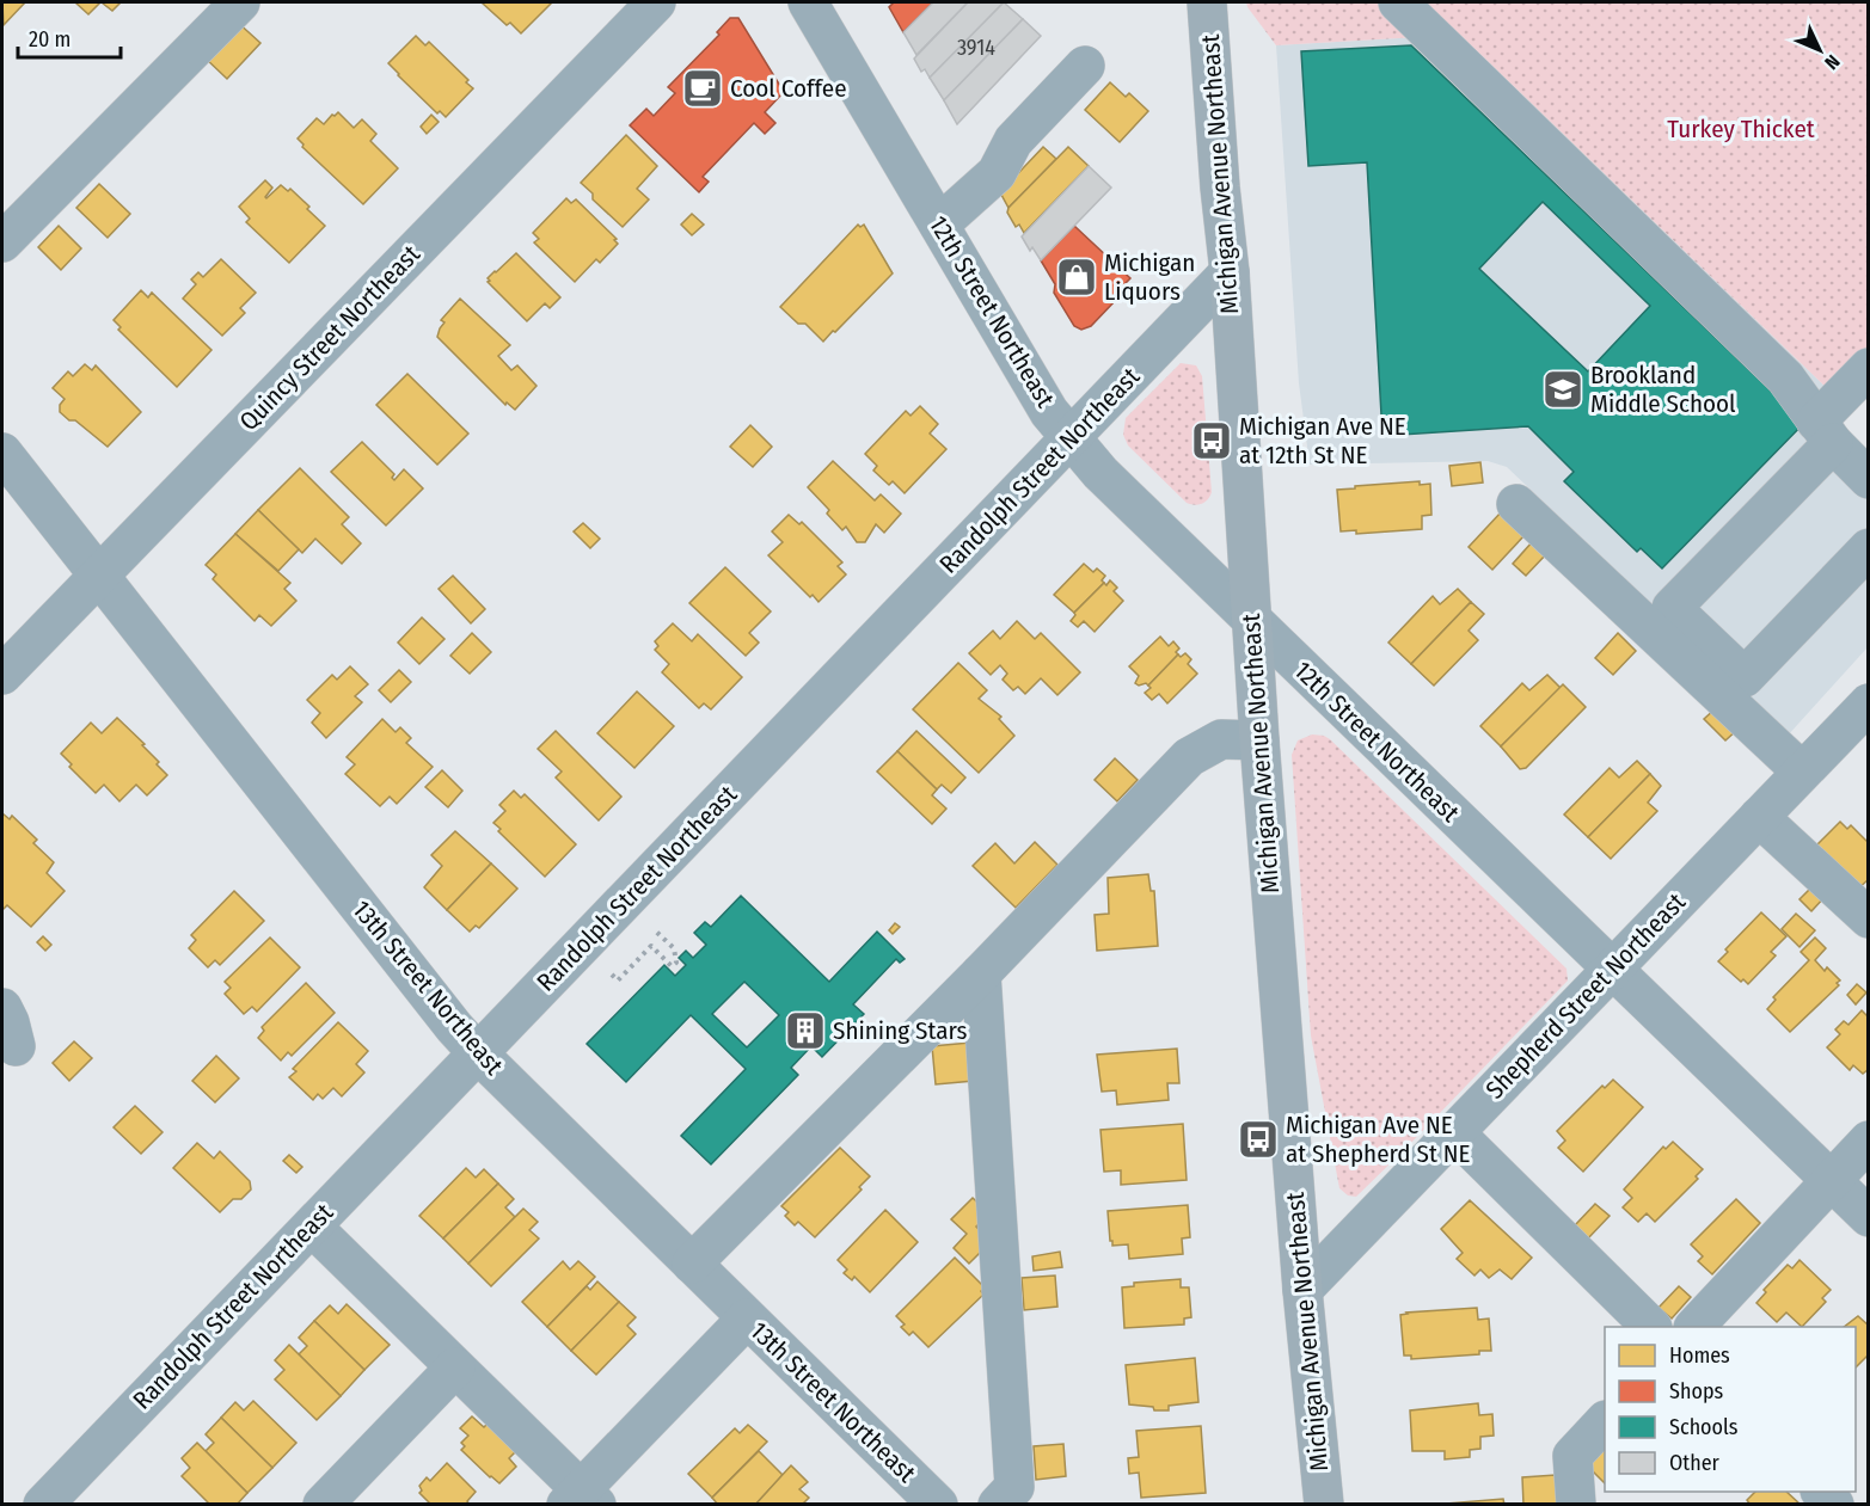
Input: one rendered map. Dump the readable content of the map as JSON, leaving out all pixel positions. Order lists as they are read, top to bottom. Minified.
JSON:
{"streets":{"main road":["Michigan Avenue Northeast"],"street":["12th Street Northeast","Quincy Street Northeast","Randolph Street Northeast","13th Street Northeast","Shepherd Street Northeast"]},"crossings":[["Michigan Avenue Northeast","12th Street Northeast"],["Michigan Avenue Northeast","Randolph Street Northeast"],["Michigan Avenue Northeast","Shepherd Street Northeast"],["12th Street Northeast","Randolph Street Northeast"],["12th Street Northeast","Shepherd Street Northeast"],["Quincy Street Northeast","13th Street Northeast"],["Randolph Street Northeast","13th Street Northeast"]],"parks":["Turkey Thicket"],"places":{"cafe":["Cool Coffee"],"shop":["Michigan Liquors"],"school or university":["Brookland Middle School"],"bus stop":["Michigan Ave NE at 12th St NE","Michigan Ave NE at Shepherd St NE"],"building":["Shining Stars"]},"house_numbers":["3914"],"legend":["Homes","Shops","Schools","Other"],"scale_bar":"20 m","north":"bottom right"}
